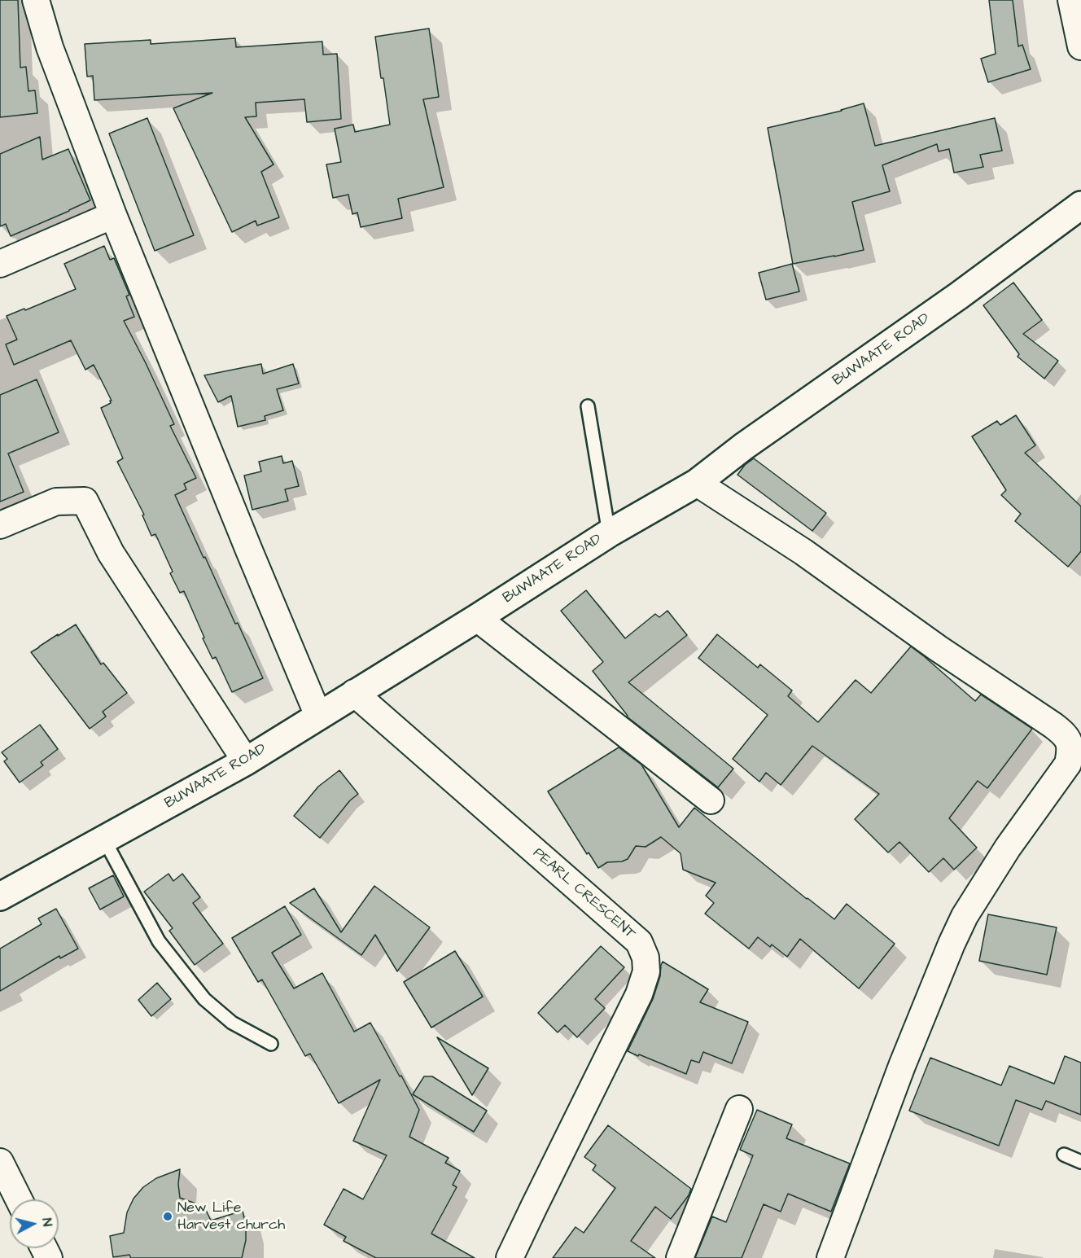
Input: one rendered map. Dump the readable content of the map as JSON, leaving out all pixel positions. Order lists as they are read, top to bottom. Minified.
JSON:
{"streets":{"street":["BUWAATE ROAD","PEARL CRESCENT"]},"crossings":[["BUWAATE ROAD","PEARL CRESCENT"]],"places":["New Life Harvest church"],"north":"right"}
